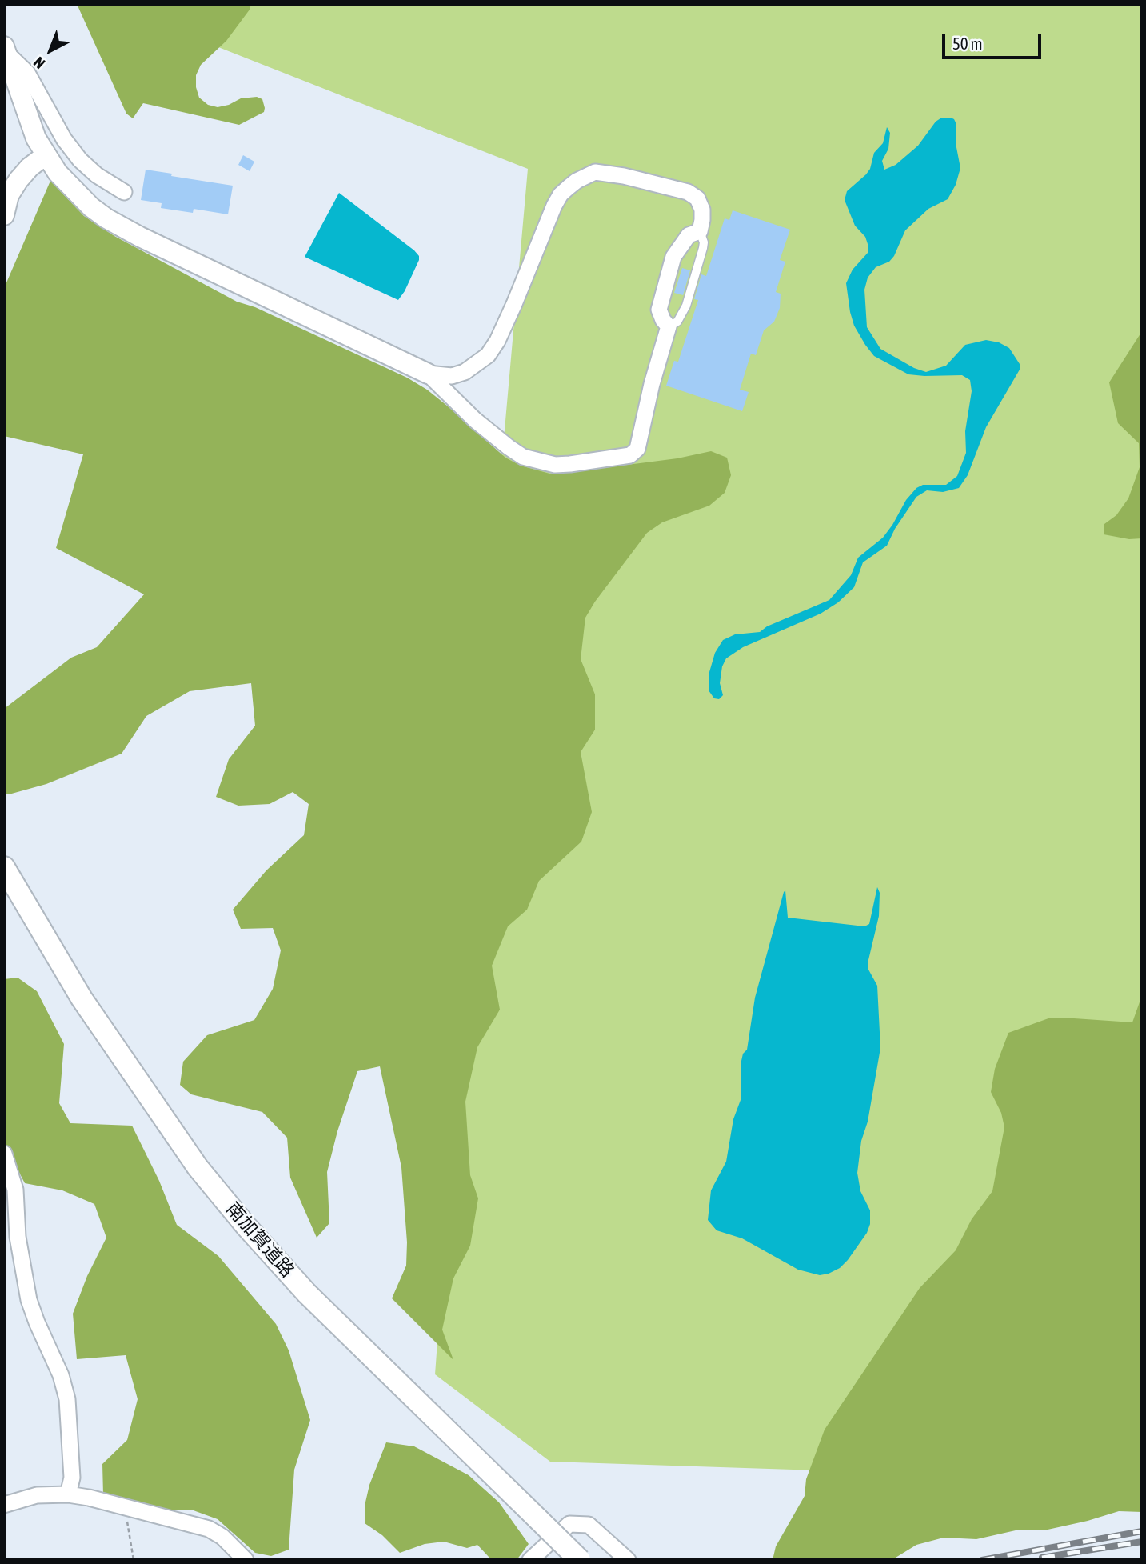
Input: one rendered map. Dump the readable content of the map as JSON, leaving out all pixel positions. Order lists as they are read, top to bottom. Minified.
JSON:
{"streets":{"main road":["南加賀道路"]},"scale_bar":"50 m","north":"bottom left"}
